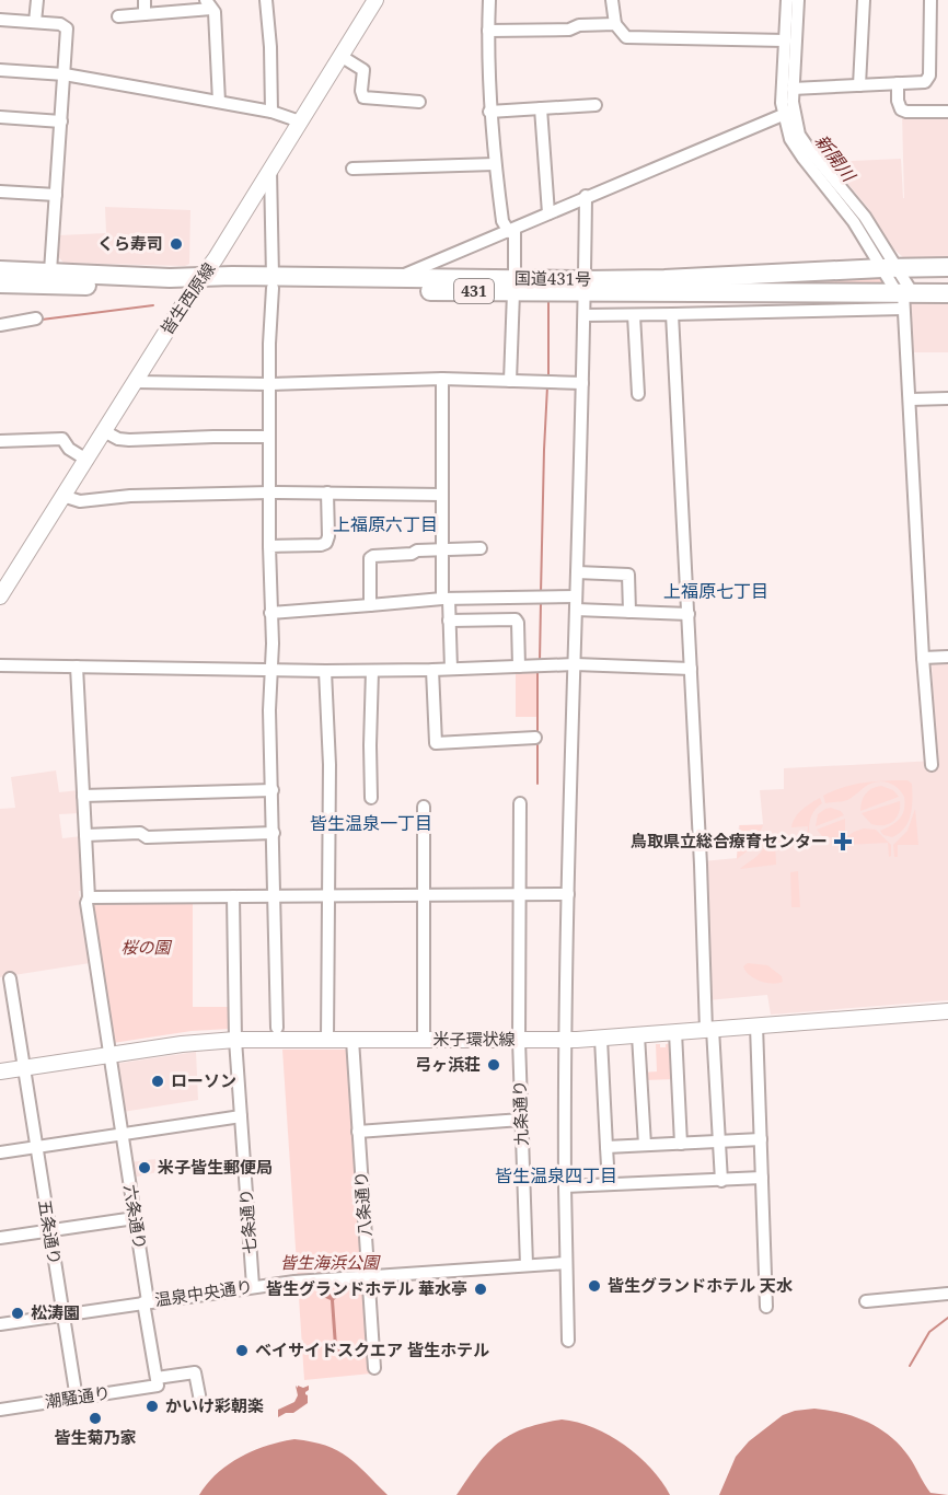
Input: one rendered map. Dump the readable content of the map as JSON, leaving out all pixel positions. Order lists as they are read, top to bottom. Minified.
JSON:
{"streets":{"highway":["国道431号","431"],"main road":["皆生西原線","米子環状線"],"street":["九条通り","八条通り","六条通り","七条通り","五条通り","温泉中央通り","潮騒通り"]},"crossings":[["国道431号","皆生西原線"],["米子環状線","九条通り"],["米子環状線","八条通り"],["米子環状線","六条通り"],["米子環状線","七条通り"],["米子環状線","五条通り"],["九条通り","温泉中央通り"],["八条通り","温泉中央通り"],["六条通り","温泉中央通り"],["六条通り","潮騒通り"],["七条通り","温泉中央通り"],["五条通り","温泉中央通り"],["五条通り","潮騒通り"]],"districts":["上福原六丁目","上福原七丁目","皆生温泉一丁目","皆生温泉四丁目"],"water":["新開川"],"parks":["桜の園","皆生海浜公園"],"places":{"other":["くら寿司","弓ヶ浜荘","ローソン","米子皆生郵便局","皆生グランドホテル 天水","皆生グランドホテル 華水亭","松涛園","ベイサイドスクエア 皆生ホテル","かいけ彩朝楽","皆生菊乃家"],"health":["鳥取県立総合療育センター"]}}
